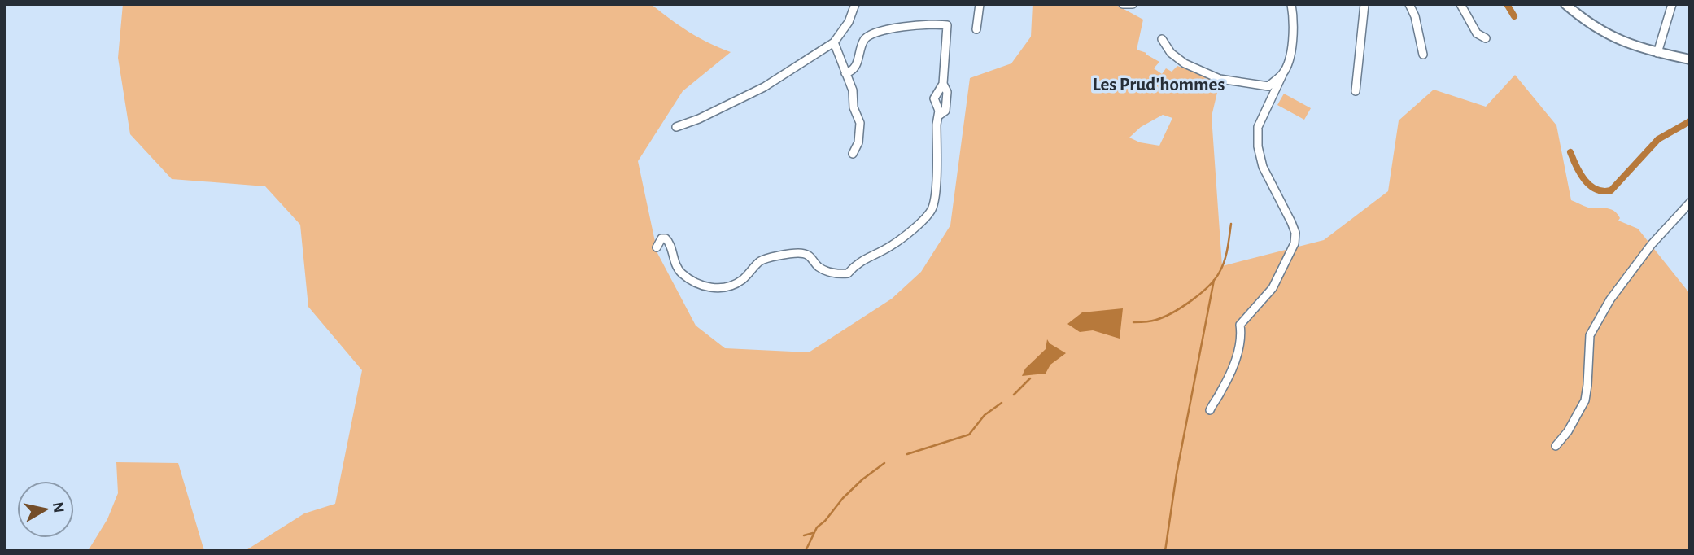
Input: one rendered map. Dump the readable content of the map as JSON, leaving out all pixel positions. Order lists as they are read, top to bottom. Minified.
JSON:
{"districts":["Les Prud'hommes"],"north":"right"}
